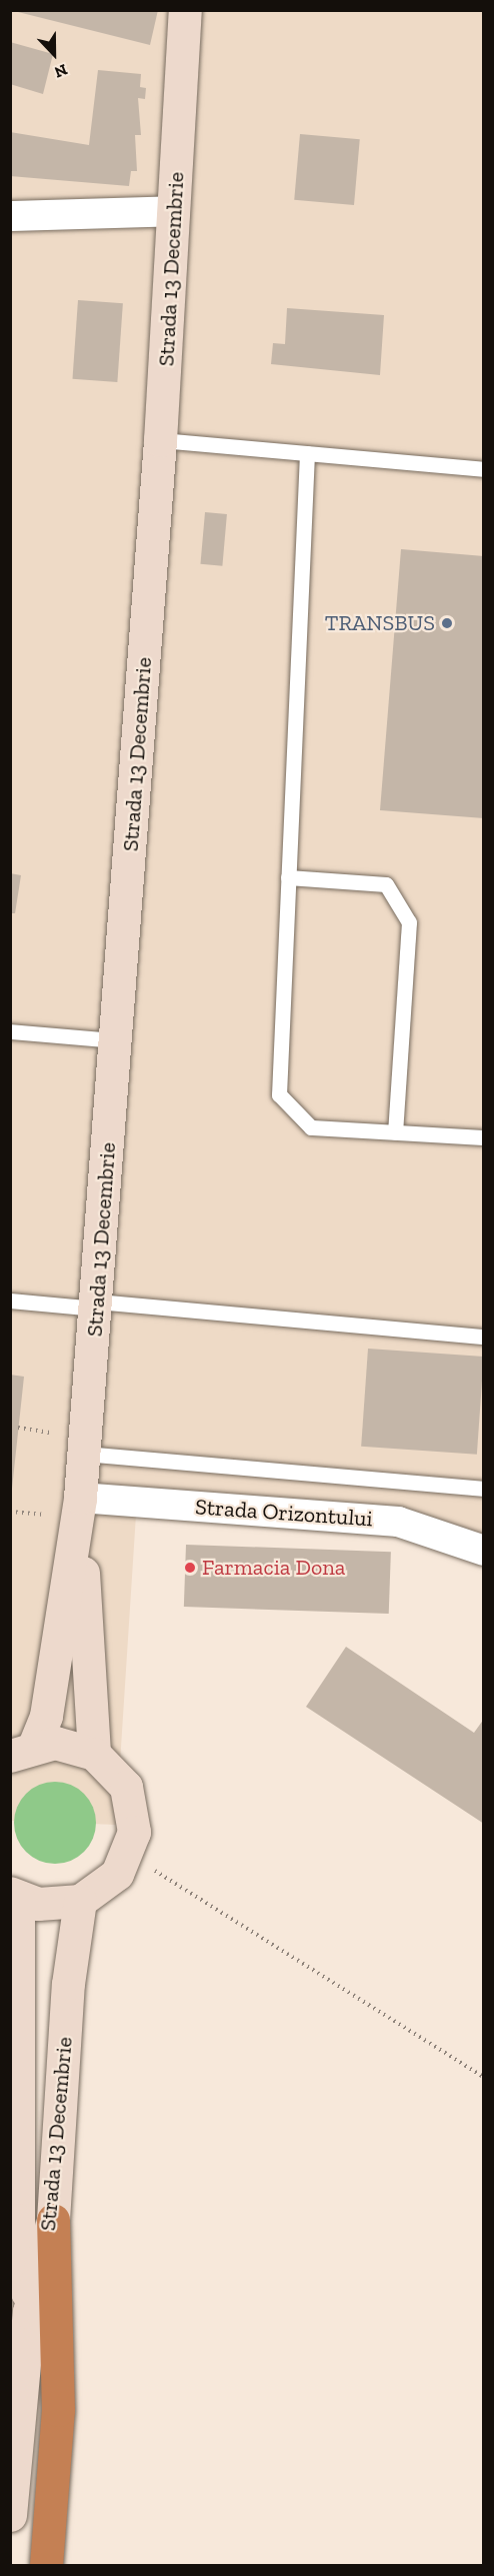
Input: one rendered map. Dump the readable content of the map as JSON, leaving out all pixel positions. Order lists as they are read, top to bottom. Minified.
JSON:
{"streets":{"main road":["Strada 13 Decembrie"],"street":["Strada Orizontului"]},"crossings":[["Strada 13 Decembrie","Strada Orizontului"]],"places":["TRANSBUS","Farmacia Dona"],"north":"bottom"}
